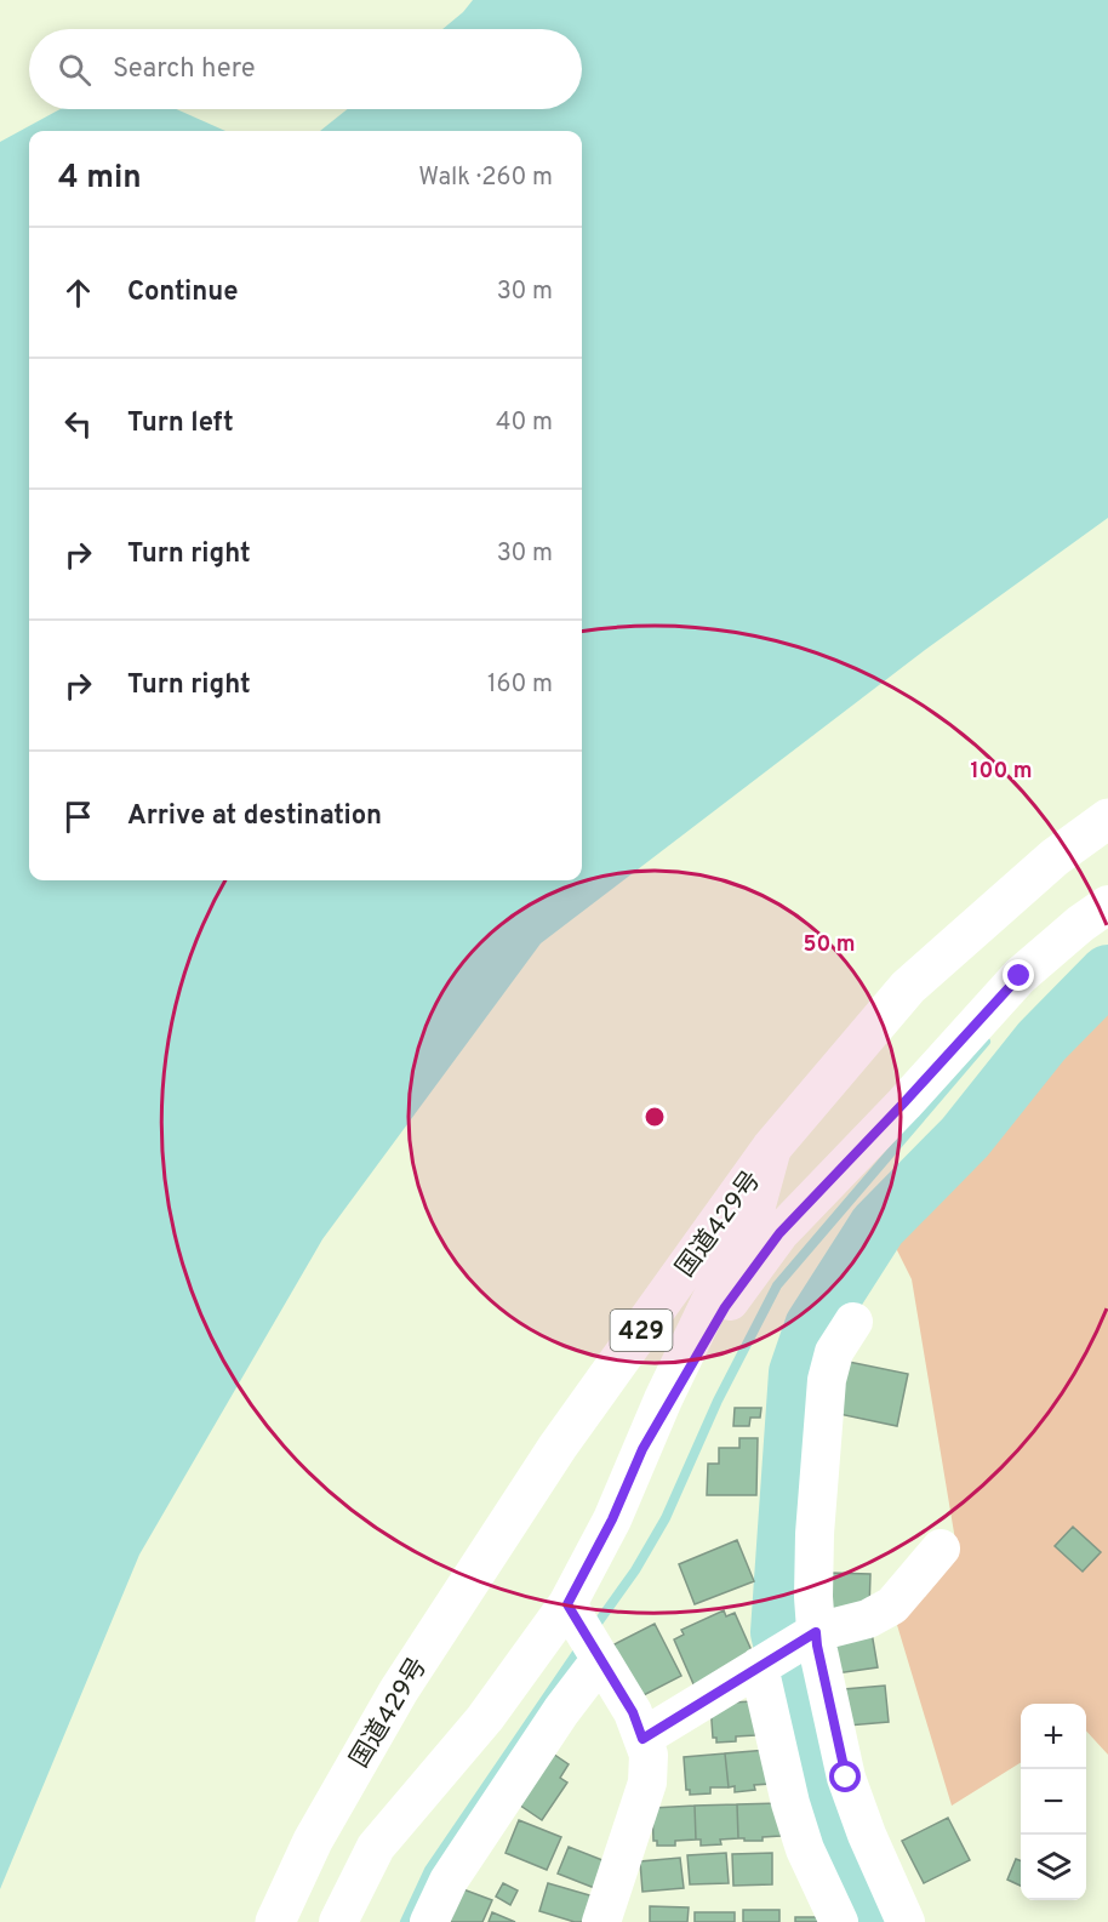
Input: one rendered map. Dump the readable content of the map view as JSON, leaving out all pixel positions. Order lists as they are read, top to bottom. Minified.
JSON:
{"streets":{"highway":["国道429号","429"]},"page":{"search":"Search here","heading":["4 min","Walk · 260 m"],"list":[["Continue","30 m"],["Turn left","40 m"],["Turn right","30 m"],["Turn right","160 m"],"Arrive at destination"],"map_buttons":["+","−"]},"rings":["100 m","50 m"]}
